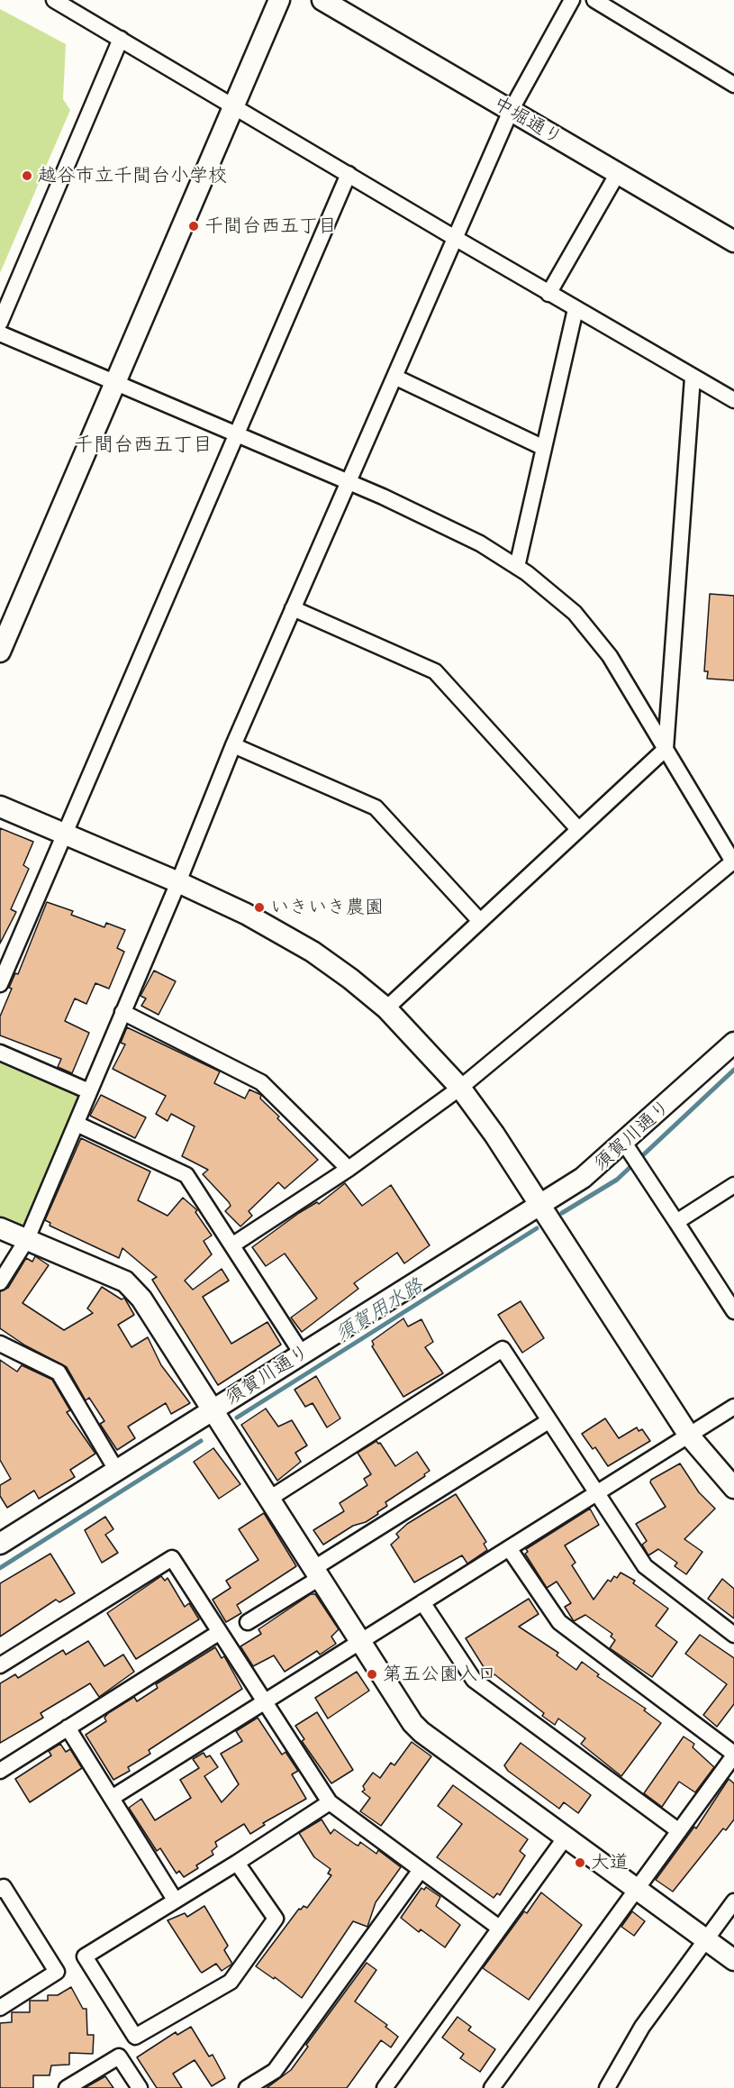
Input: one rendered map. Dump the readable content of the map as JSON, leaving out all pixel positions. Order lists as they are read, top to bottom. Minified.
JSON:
{"streets":{"street":["中堀通り","須賀川通り"]},"districts":["千間台西五丁目"],"water":["須賀用水路"],"places":["越谷市立千間台小学校","千間台西五丁目","いきいき農園","第五公園入口","大道"]}
